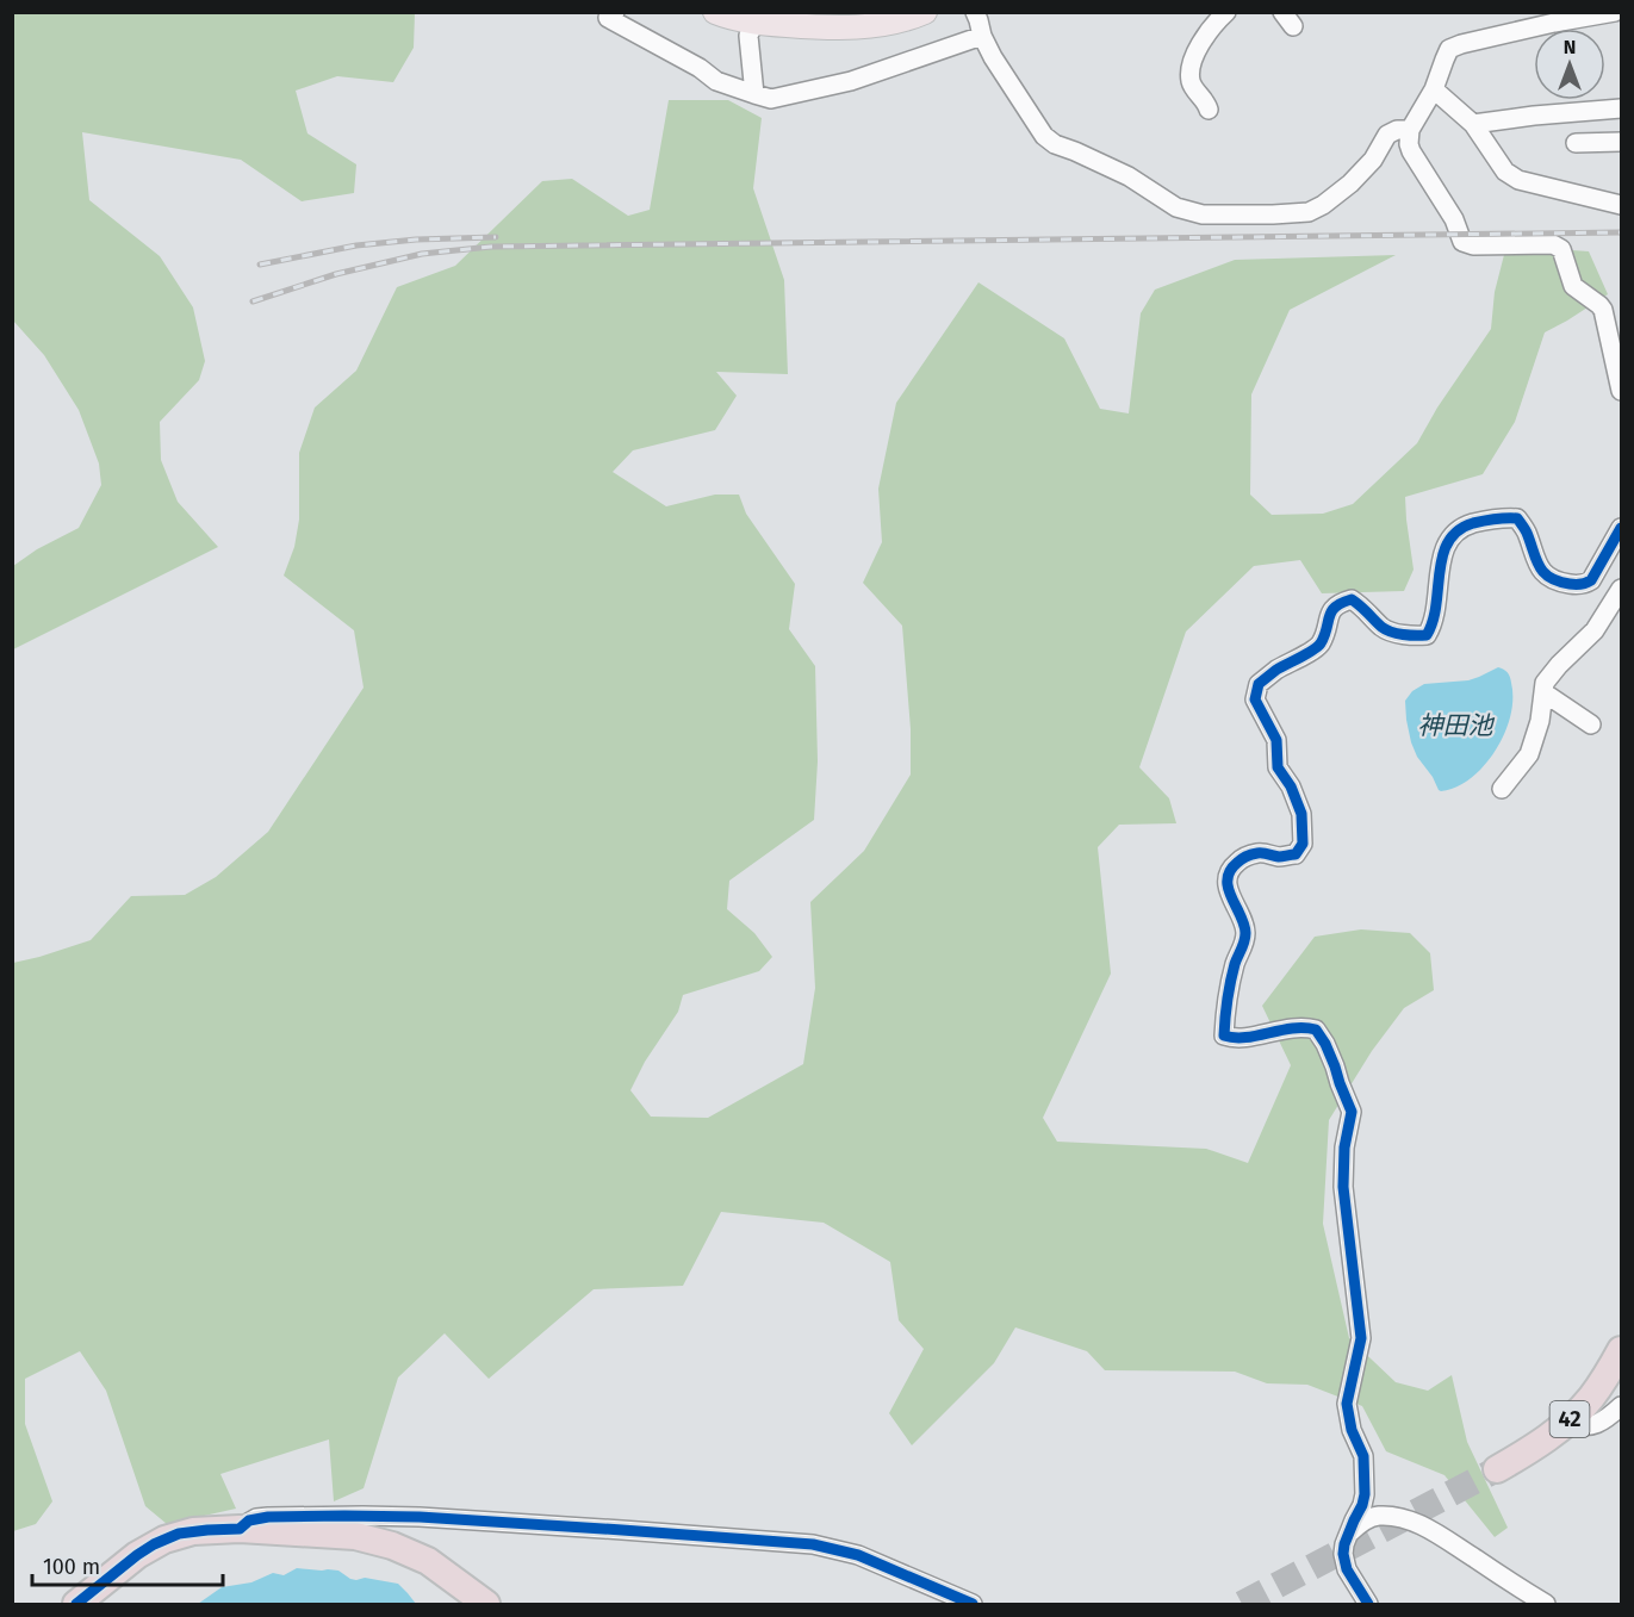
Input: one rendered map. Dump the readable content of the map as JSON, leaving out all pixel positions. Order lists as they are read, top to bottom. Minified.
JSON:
{"streets":{"highway":["42"]},"water":["神田池"],"scale_bar":"100 m","north":"top"}
